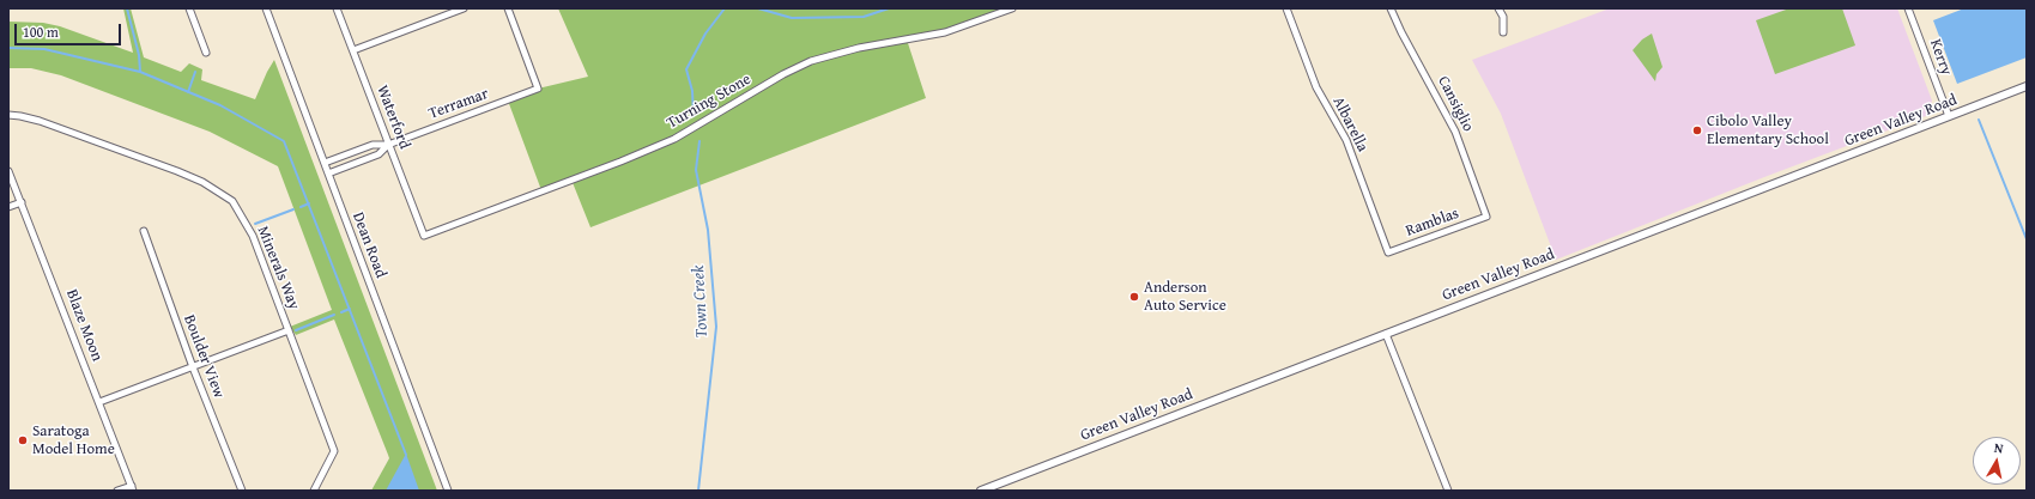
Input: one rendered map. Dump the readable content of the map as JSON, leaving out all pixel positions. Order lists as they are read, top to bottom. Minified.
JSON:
{"streets":{"street":["Kerry","Turning Stone","Terramar","Cansiglio","Waterford","Green Valley Road","Albarella","Ramblas","Dean Road","Minerals Way","Blaze Moon","Boulder View"]},"crossings":[["Kerry","Green Valley Road"],["Turning Stone","Waterford"],["Terramar","Waterford"],["Terramar","Dean Road"],["Cansiglio","Ramblas"],["Albarella","Ramblas"]],"water":["Town Creek"],"places":["Cibolo Valley Elementary School","Anderson Auto Service","Saratoga Model Home"],"scale_bar":"100 m","north":"top"}
